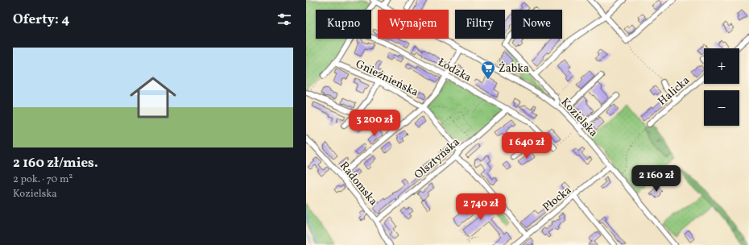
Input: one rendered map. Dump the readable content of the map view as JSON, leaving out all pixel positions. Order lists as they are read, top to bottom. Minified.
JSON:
{"streets":{"street":["Łódzka","Gnieźnieńska","Halicka","Kozielska","Olsztyńska","Radomska","Płocka"]},"crossings":[["Łódzka","Olsztyńska"],["Gnieźnieńska","Olsztyńska"],["Kozielska","Płocka"],["Olsztyńska","Radomska"]],"places":{"supermarket":["Żabka"]},"page":{"heading":"Oferty: 4","chip":["Kupno","Wynajem","Filtry","Nowe"],"list":[{"name":"2 160 zł/mies.","note":"2 pok. · 70 m² · Kozielska"}],"map_buttons":["+","−"],"price":["3 200 zł","1 640 zł","2 160 zł","2 740 zł"]}}
